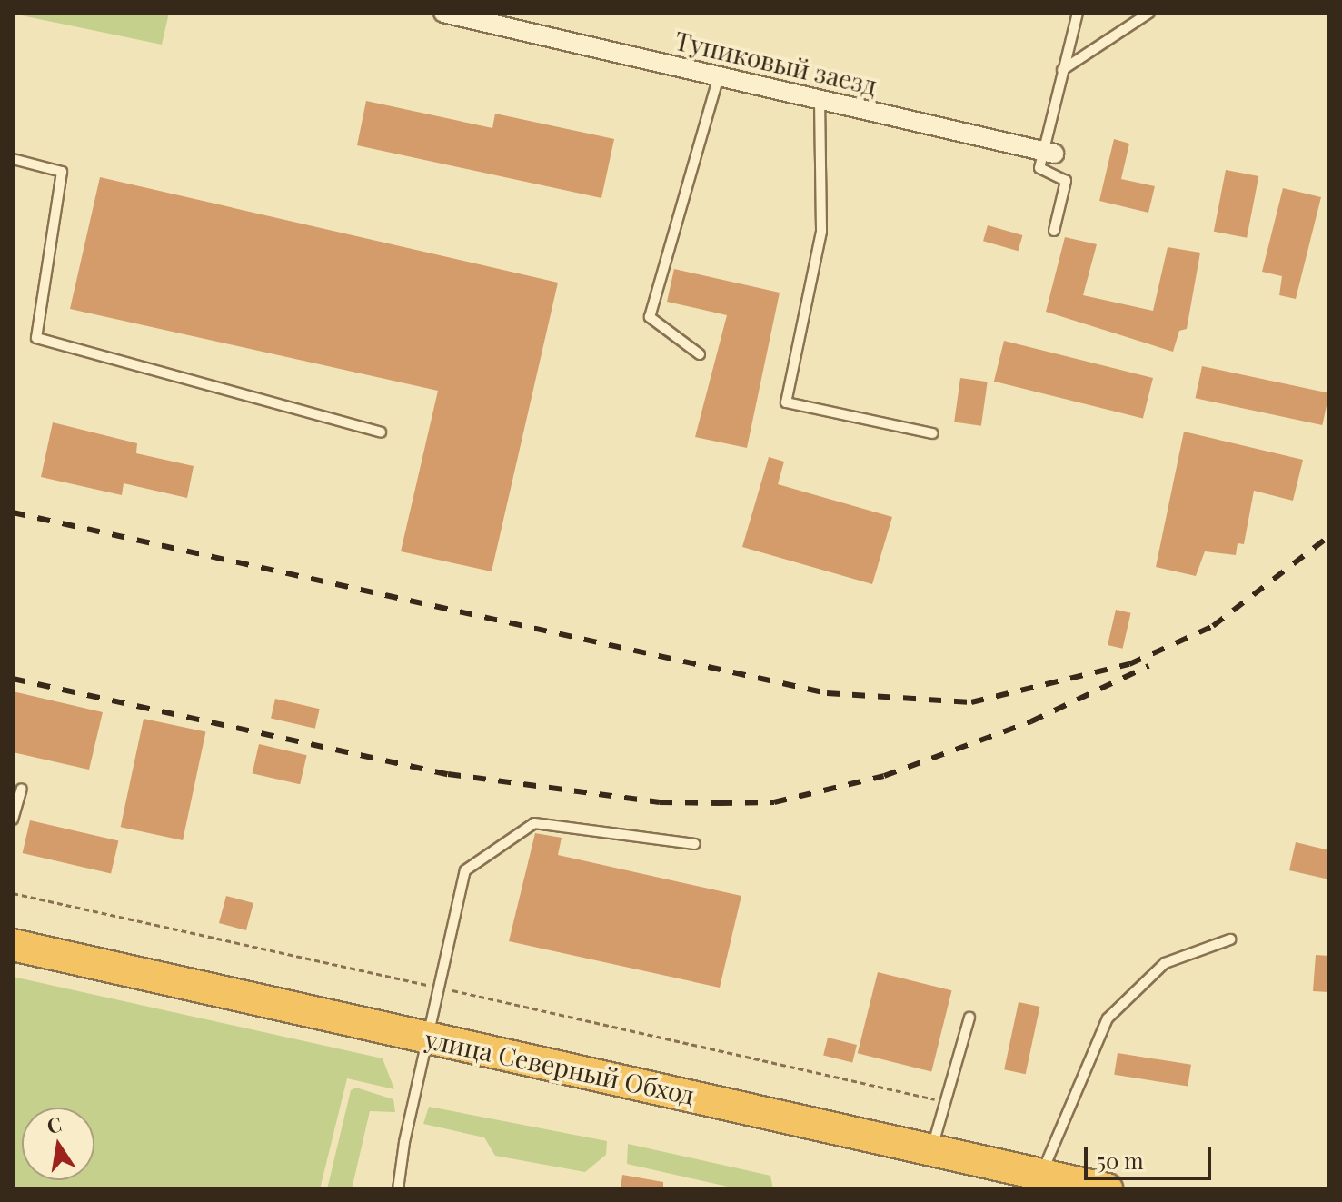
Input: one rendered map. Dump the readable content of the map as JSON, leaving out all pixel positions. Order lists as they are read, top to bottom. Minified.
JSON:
{"streets":{"highway":["улица Северный Обход"],"street":["Тупиковый заезд"]},"scale_bar":"50 m","north":"top"}
